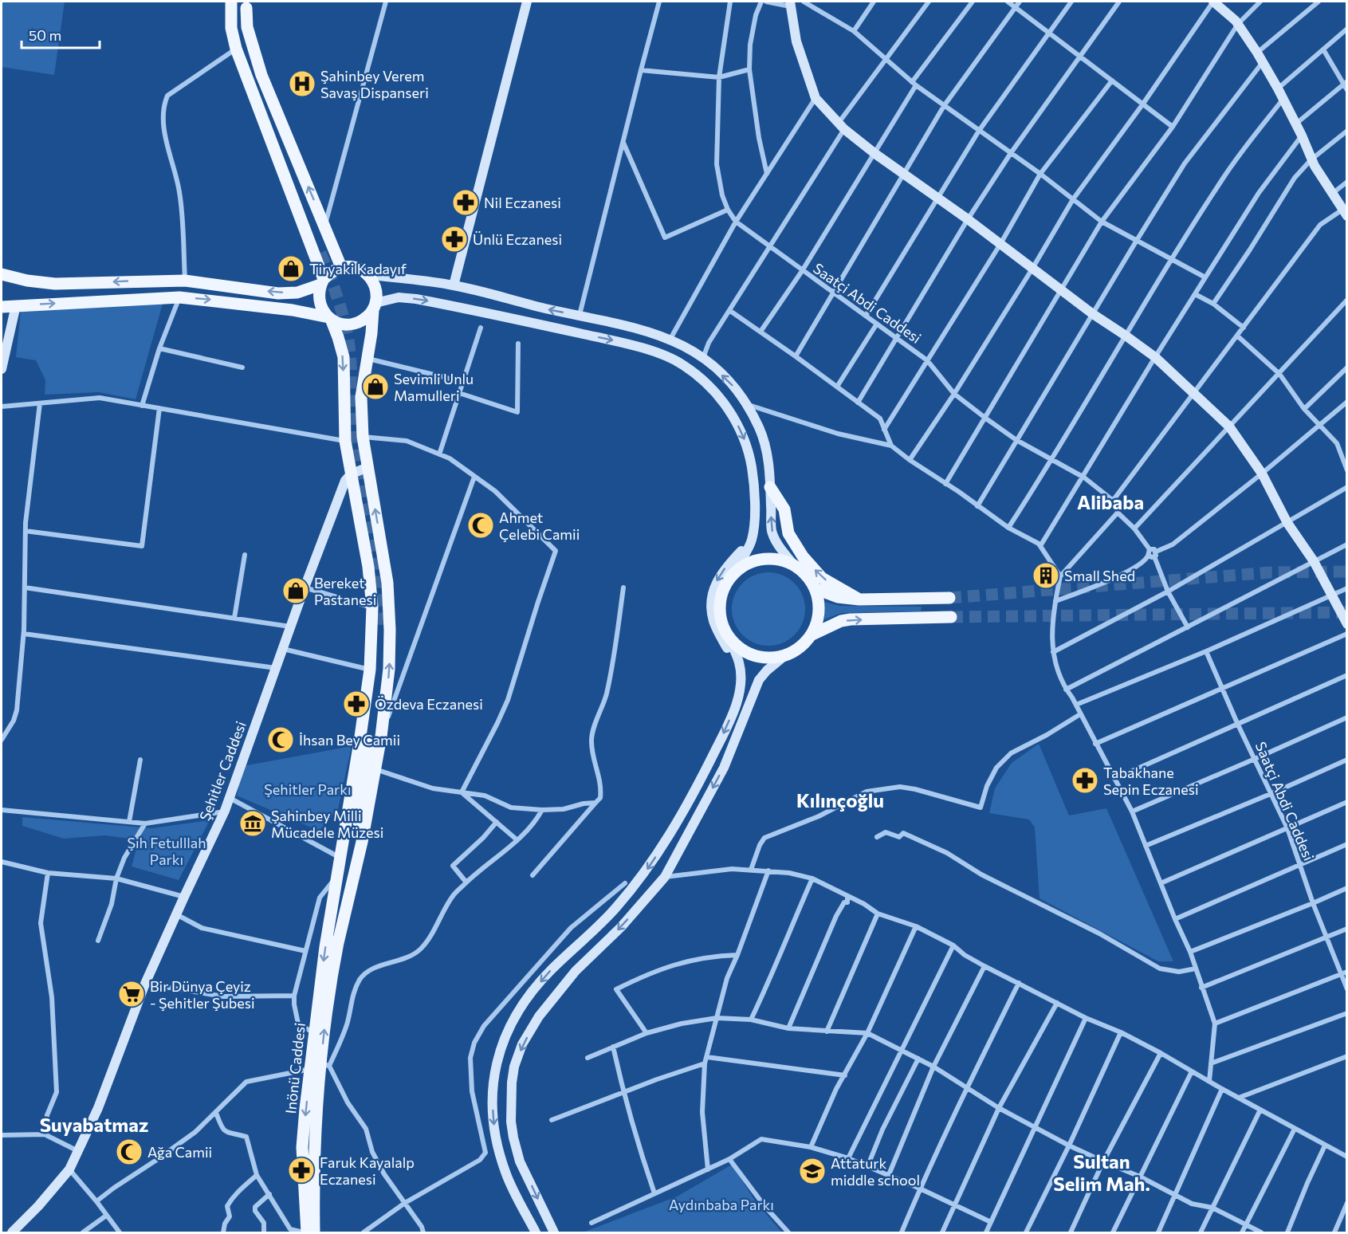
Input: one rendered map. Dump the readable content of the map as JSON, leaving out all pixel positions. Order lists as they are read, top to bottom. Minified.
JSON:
{"streets":{"main road":["Şehitler Caddesi","Inönü Caddesi"],"street":["Saatçi Abdi Caddesi"]},"districts":["Alibaba","Kılınçoğlu","Suyabatmaz","Sultan Selim Mah."],"parks":["Şehitler Parkı","Şıh Fetulllah Parkı","Aydınbaba Parkı"],"places":{"hospital":["Şahinbey Verem Savaş Dispanseri"],"pharmacy":["Nil Eczanesi","Ünlü Eczanesi","Özdeva Eczanesi","Tabakhane Sepin Eczanesi","Faruk Kayalalp Eczanesi"],"shop":["Tiryaki Kadayıf","Sevimli Unlu Mamulleri","Bereket Pastanesi"],"mosque":["Ahmet Çelebi Camii","İhsan Bey Camii","Ağa Camii"],"building":["Small Shed"],"museum":["Şahinbey Milli Mücadele Müzesi"],"supermarket":["Bir Dünya Çeyiz - Şehitler Şubesi"],"school or university":["Attaturk middle school"]},"scale_bar":"50 m"}
